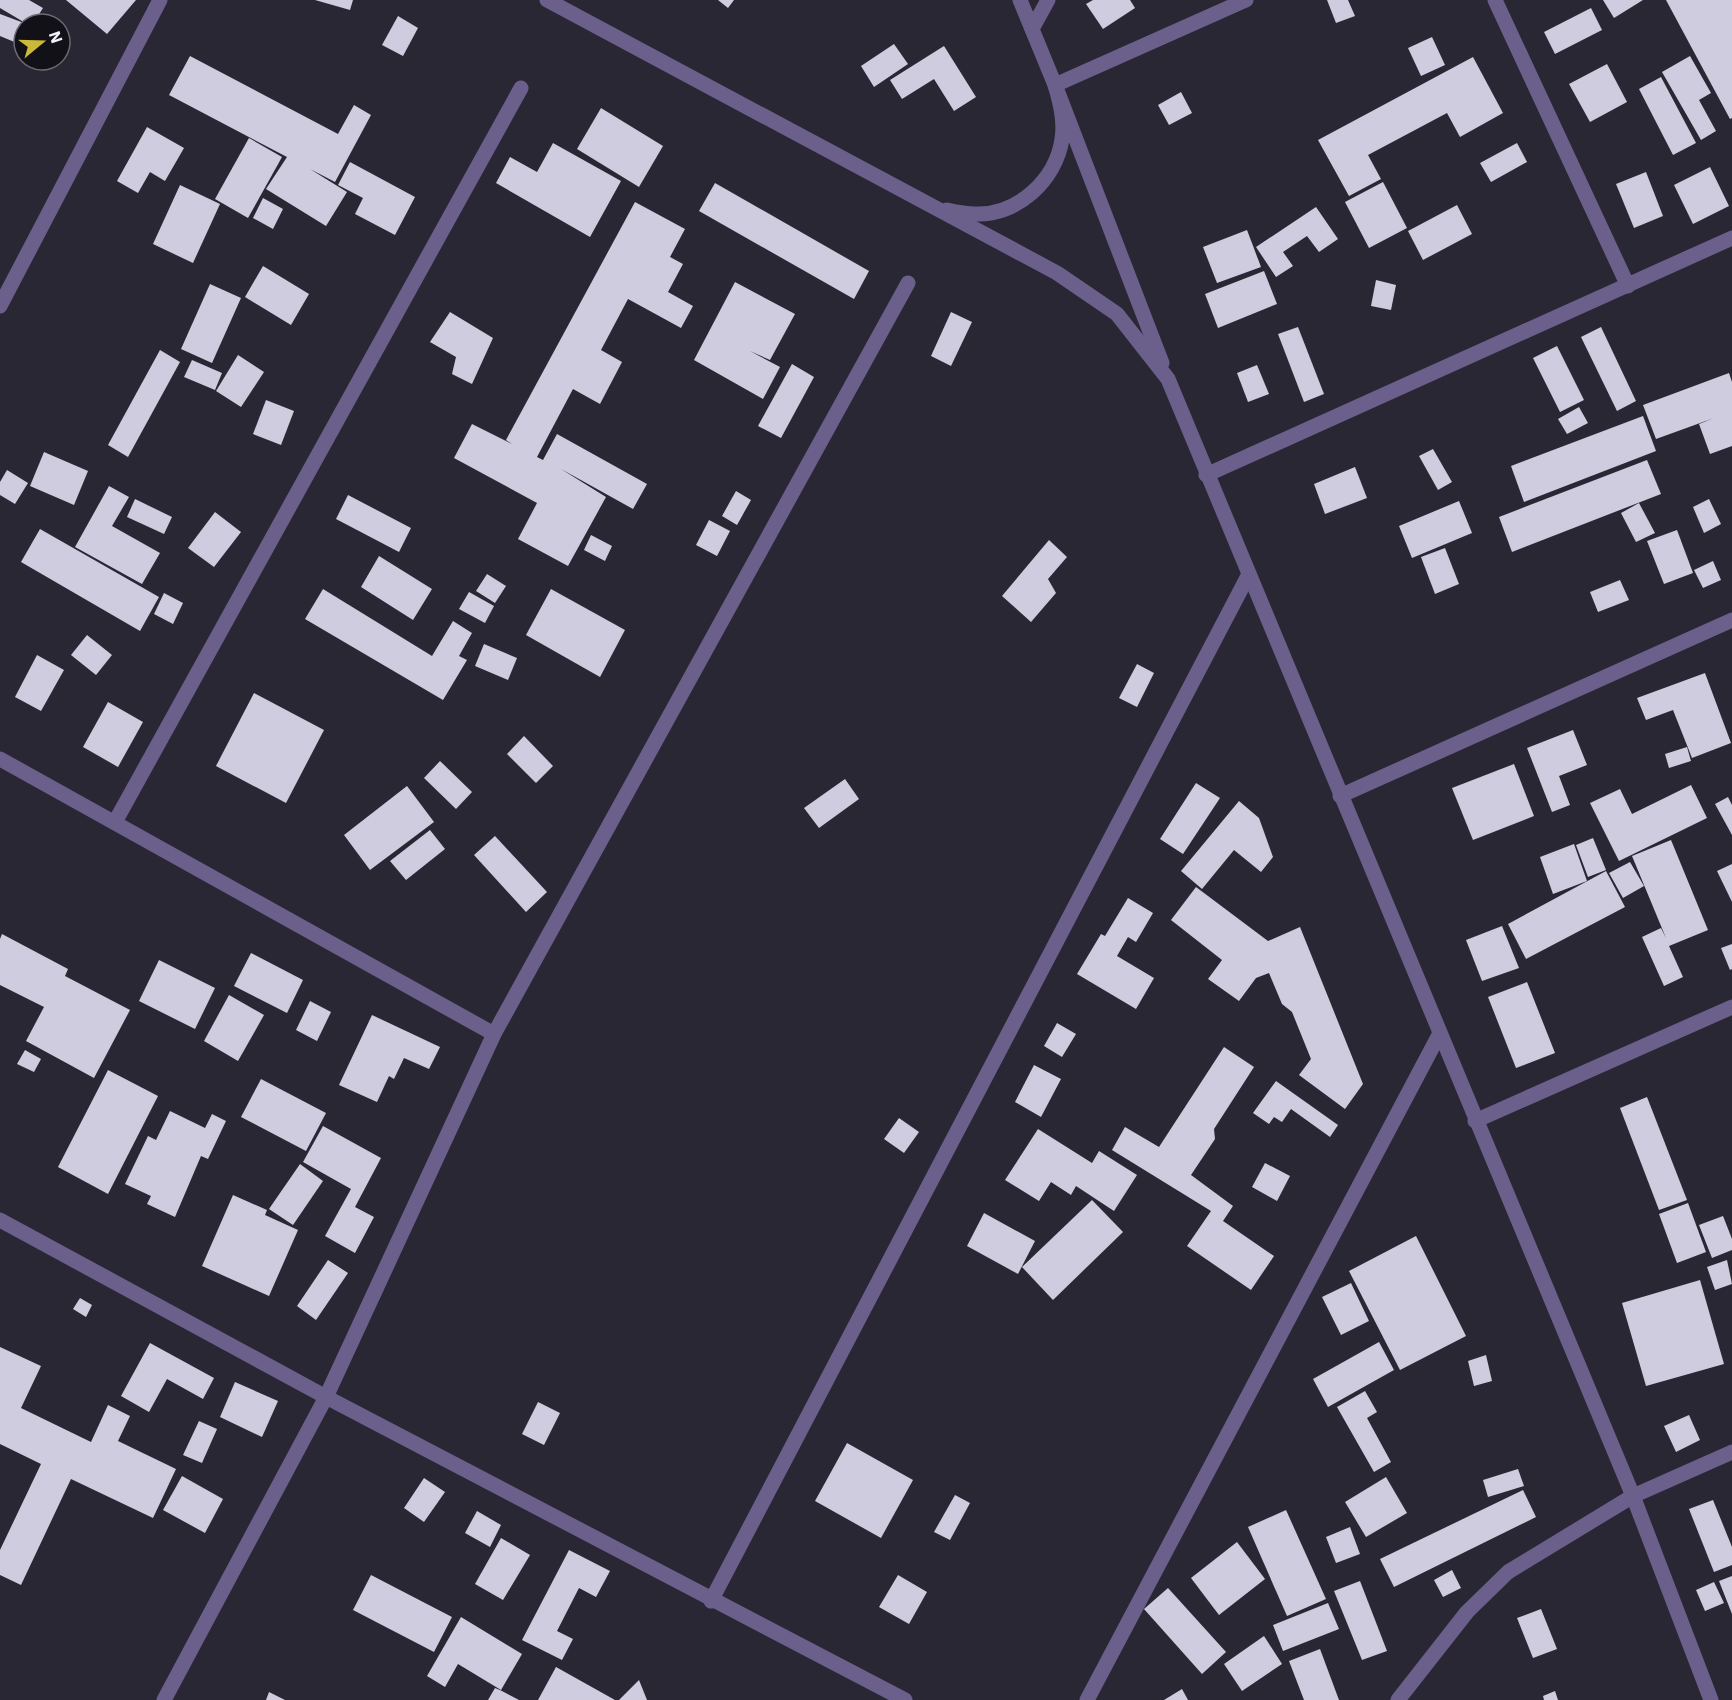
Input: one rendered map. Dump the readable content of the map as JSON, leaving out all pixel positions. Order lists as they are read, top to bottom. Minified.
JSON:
{"north":"right"}
